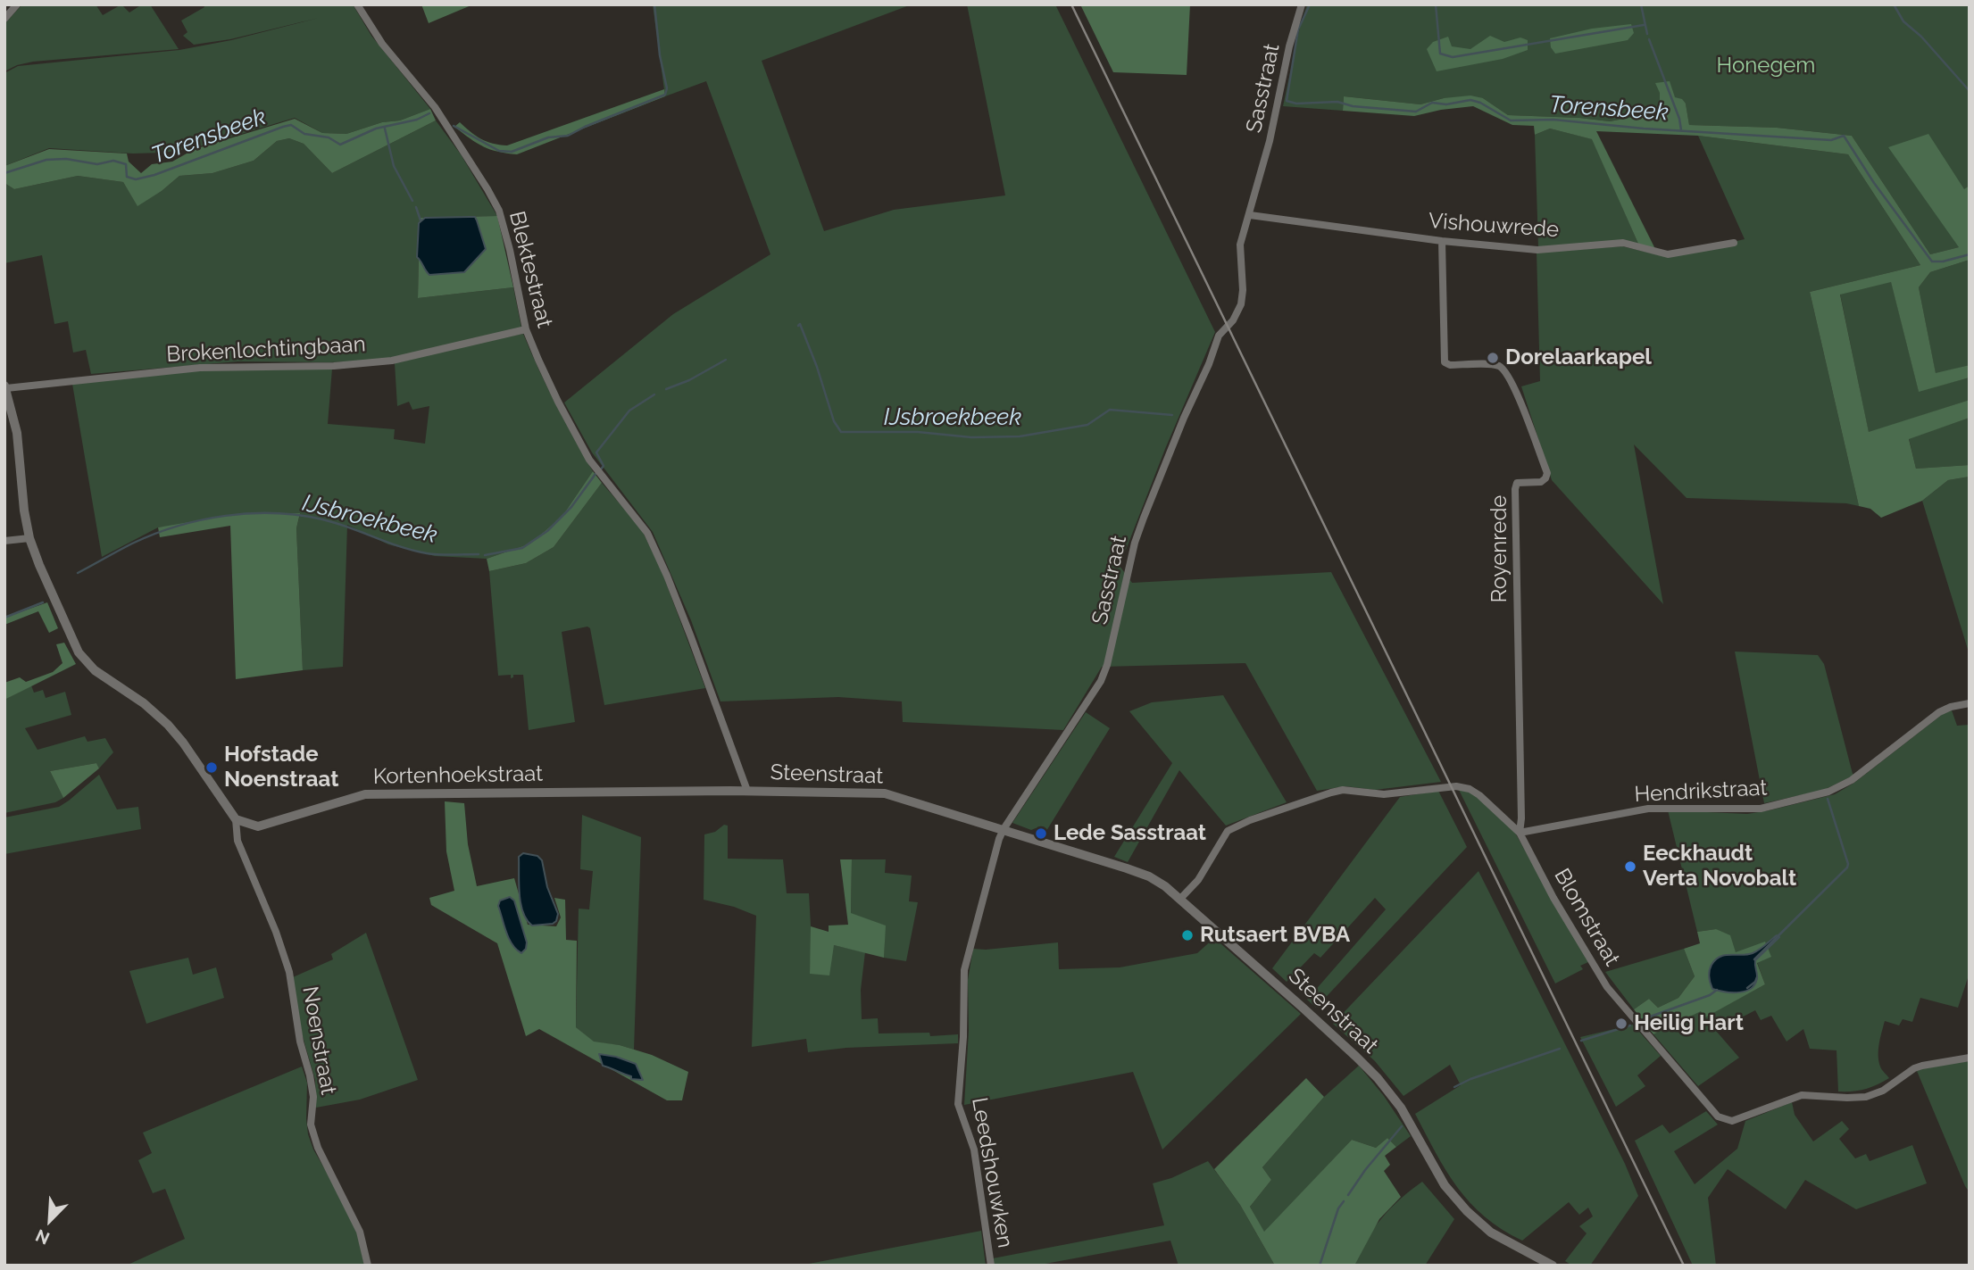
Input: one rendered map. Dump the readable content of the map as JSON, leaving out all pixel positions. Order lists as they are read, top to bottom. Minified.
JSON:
{"streets":{"street":["Sasstraat","Vishouwrede","Blektestraat","Brokenlochtingbaan","Royenrede","Steenstraat","Kortenhoekstraat","Hendrikstraat","Blomstraat","Noenstraat","Leedshouwken"]},"crossings":[["Sasstraat","Vishouwrede"],["Sasstraat","Steenstraat"],["Sasstraat","Leedshouwken"],["Vishouwrede","Royenrede"],["Blektestraat","Brokenlochtingbaan"],["Blektestraat","Steenstraat"],["Blektestraat","Kortenhoekstraat"],["Royenrede","Hendrikstraat"],["Royenrede","Blomstraat"],["Steenstraat","Kortenhoekstraat"],["Steenstraat","Blomstraat"],["Steenstraat","Leedshouwken"],["Kortenhoekstraat","Noenstraat"],["Hendrikstraat","Blomstraat"]],"water":["Torensbeek","IJsbroekbeek"],"parks":["Honegem"],"places":["Dorelaarkapel","Hofstade Noenstraat","Lede Sasstraat","Eeckhaudt Verta Novobalt","Rutsaert BVBA","Heilig Hart"],"north":"bottom left"}
